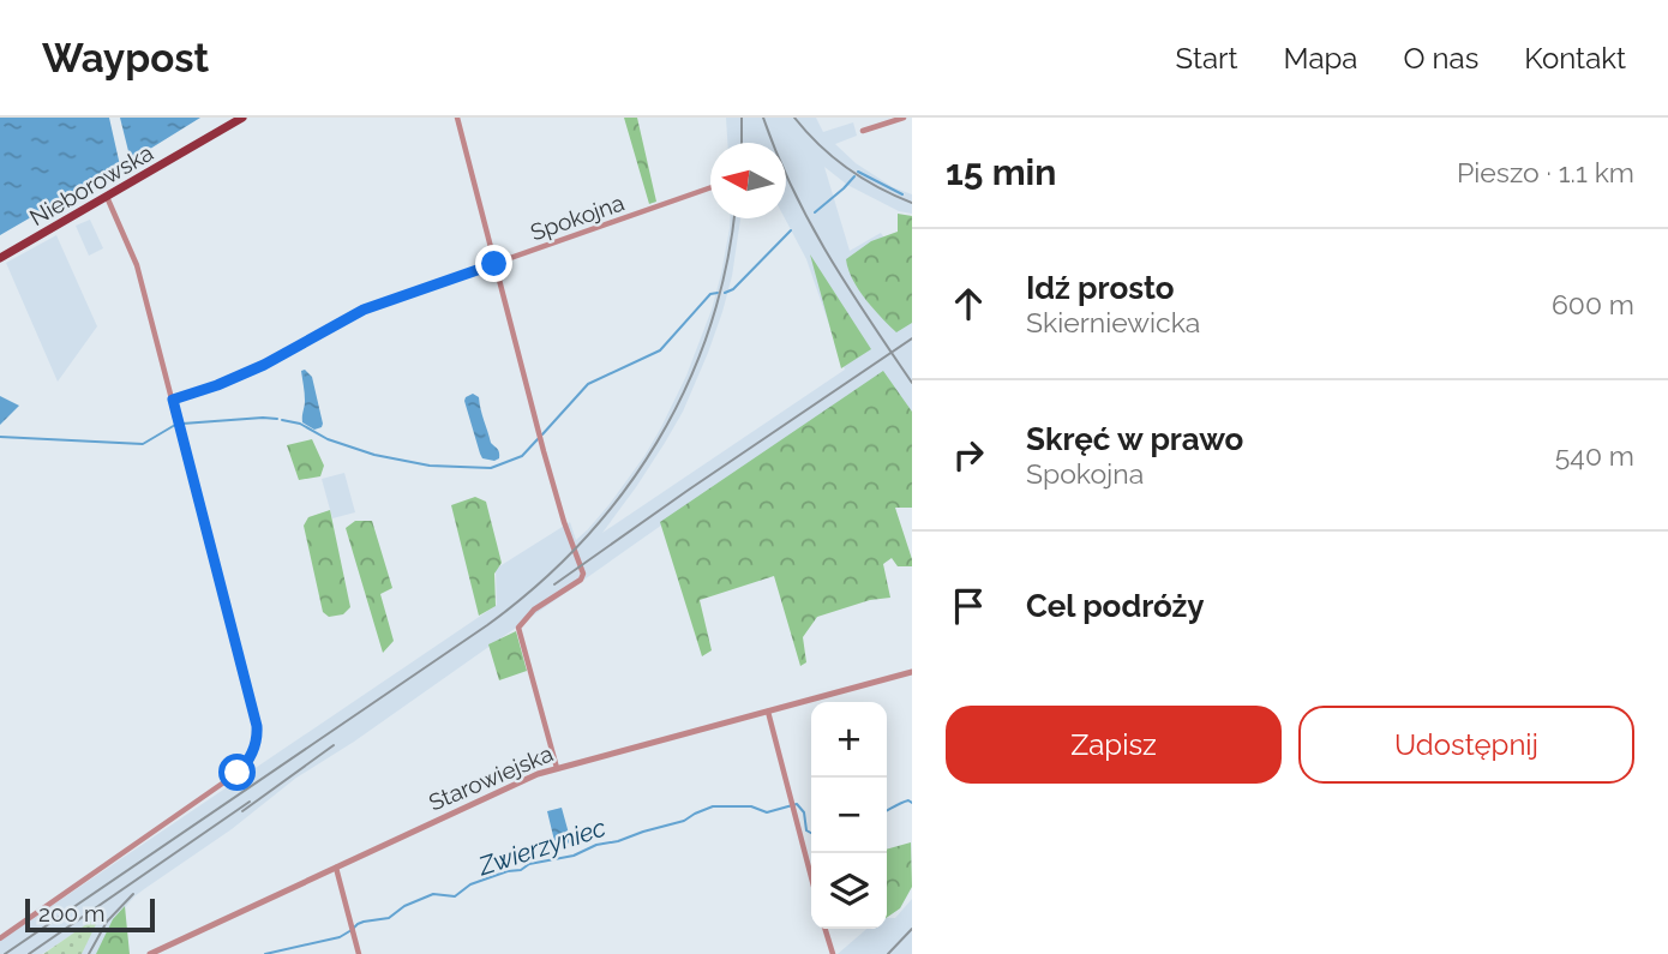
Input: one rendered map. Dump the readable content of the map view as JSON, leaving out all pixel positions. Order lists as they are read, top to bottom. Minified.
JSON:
{"streets":{"main road":["Nieborowska"],"street":["Spokojna","Starowiejska"]},"water":["Zwierzyniec"],"scale_bar":"200 m","north":"left","page":{"header":"Waypost","nav":["Start","Mapa","O nas","Kontakt"],"heading":["15 min","Pieszo · 1.1 km"],"list":[["Idź prosto","Skierniewicka","600 m"],["Skręć w prawo","Spokojna","540 m"],"Cel podróży"],"buttons":["Zapisz","Udostępnij"],"map_buttons":["+","−"],"scale":"200 m"}}
